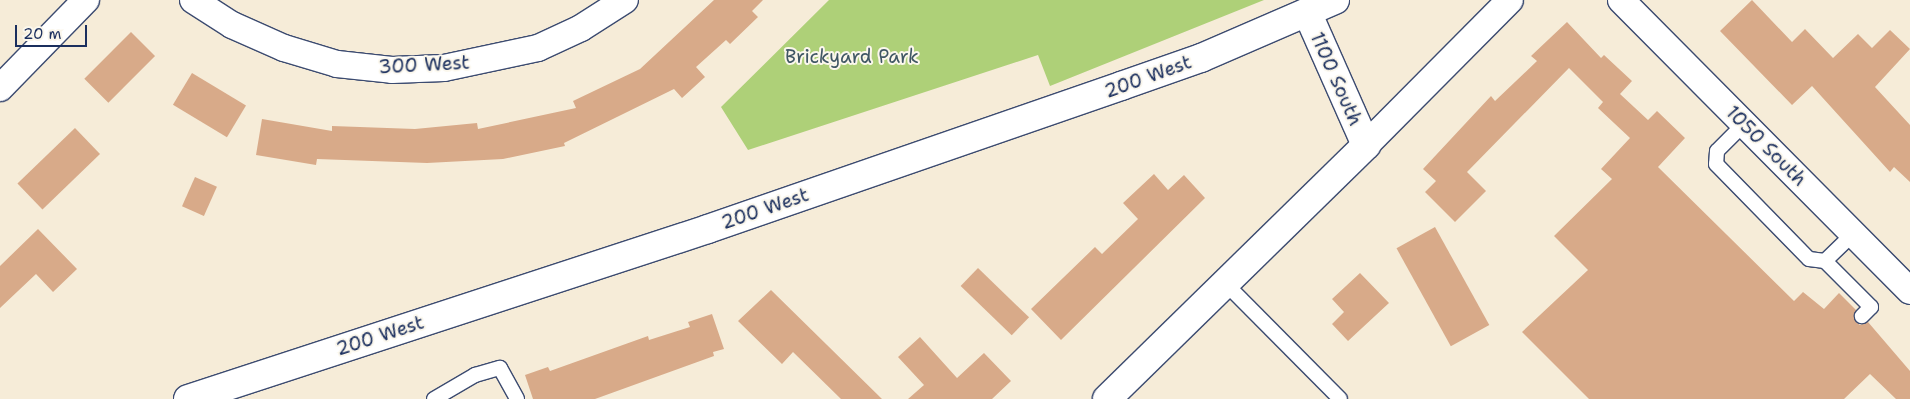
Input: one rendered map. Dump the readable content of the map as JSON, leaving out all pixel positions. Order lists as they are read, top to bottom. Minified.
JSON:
{"streets":{"main road":["200 West","1100 South"],"street":["300 West","1050 South"]},"crossings":[["200 West","1100 South"]],"parks":["Brickyard Park"],"scale_bar":"20 m"}
